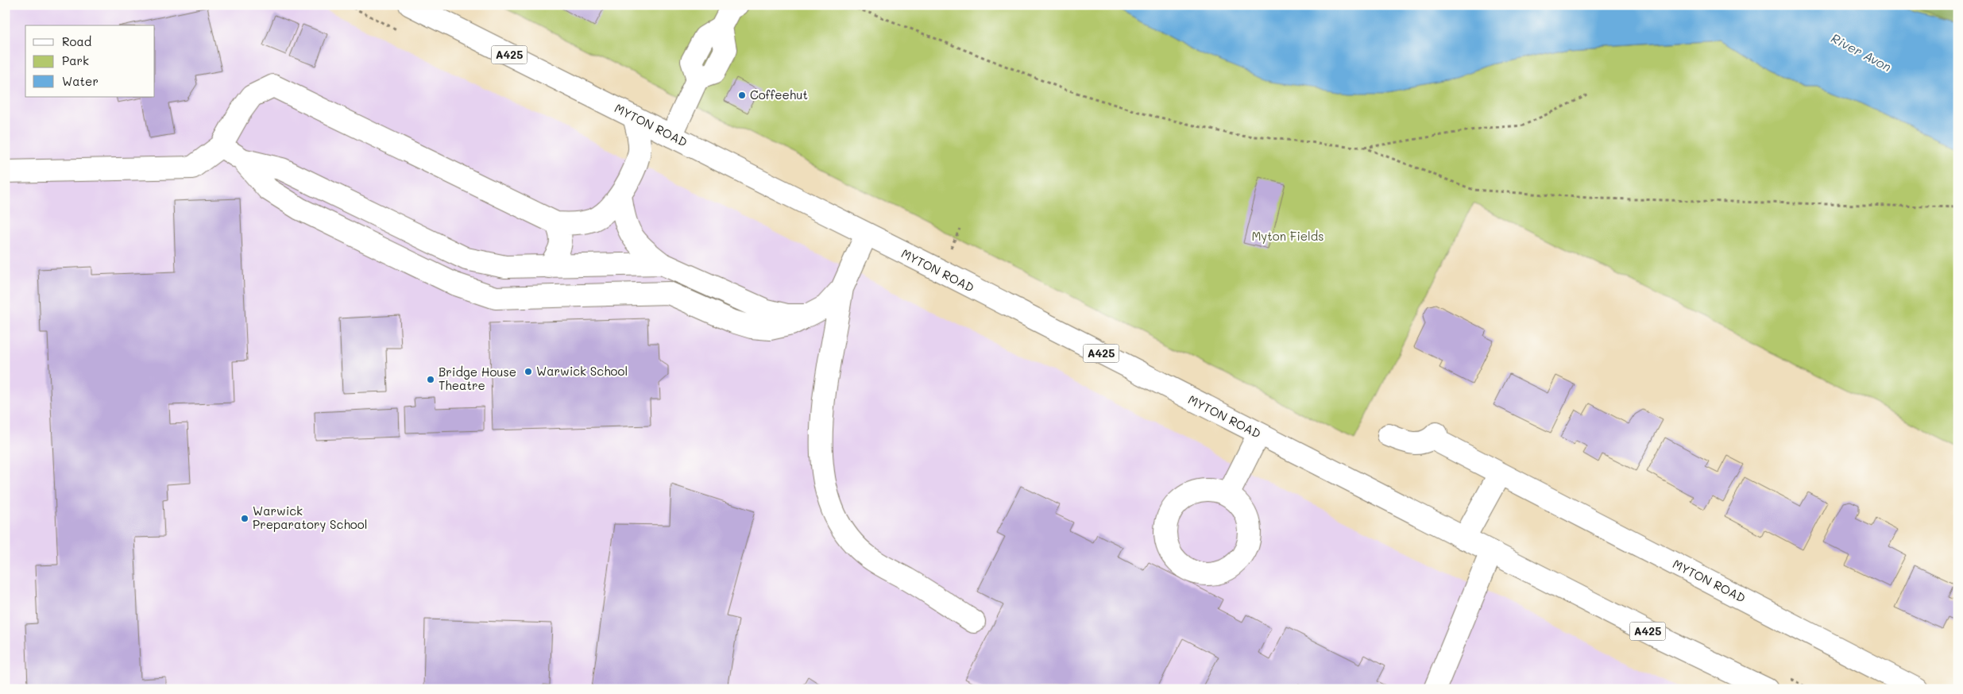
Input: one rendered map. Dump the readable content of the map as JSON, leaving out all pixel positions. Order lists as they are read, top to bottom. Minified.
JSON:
{"streets":{"main road":["A425","MYTON ROAD"]},"water":["River Avon"],"parks":["Myton Fields"],"places":["Coffeehut","Warwick School","Bridge House Theatre","Warwick Preparatory School"],"legend":["Road","Park","Water"]}
